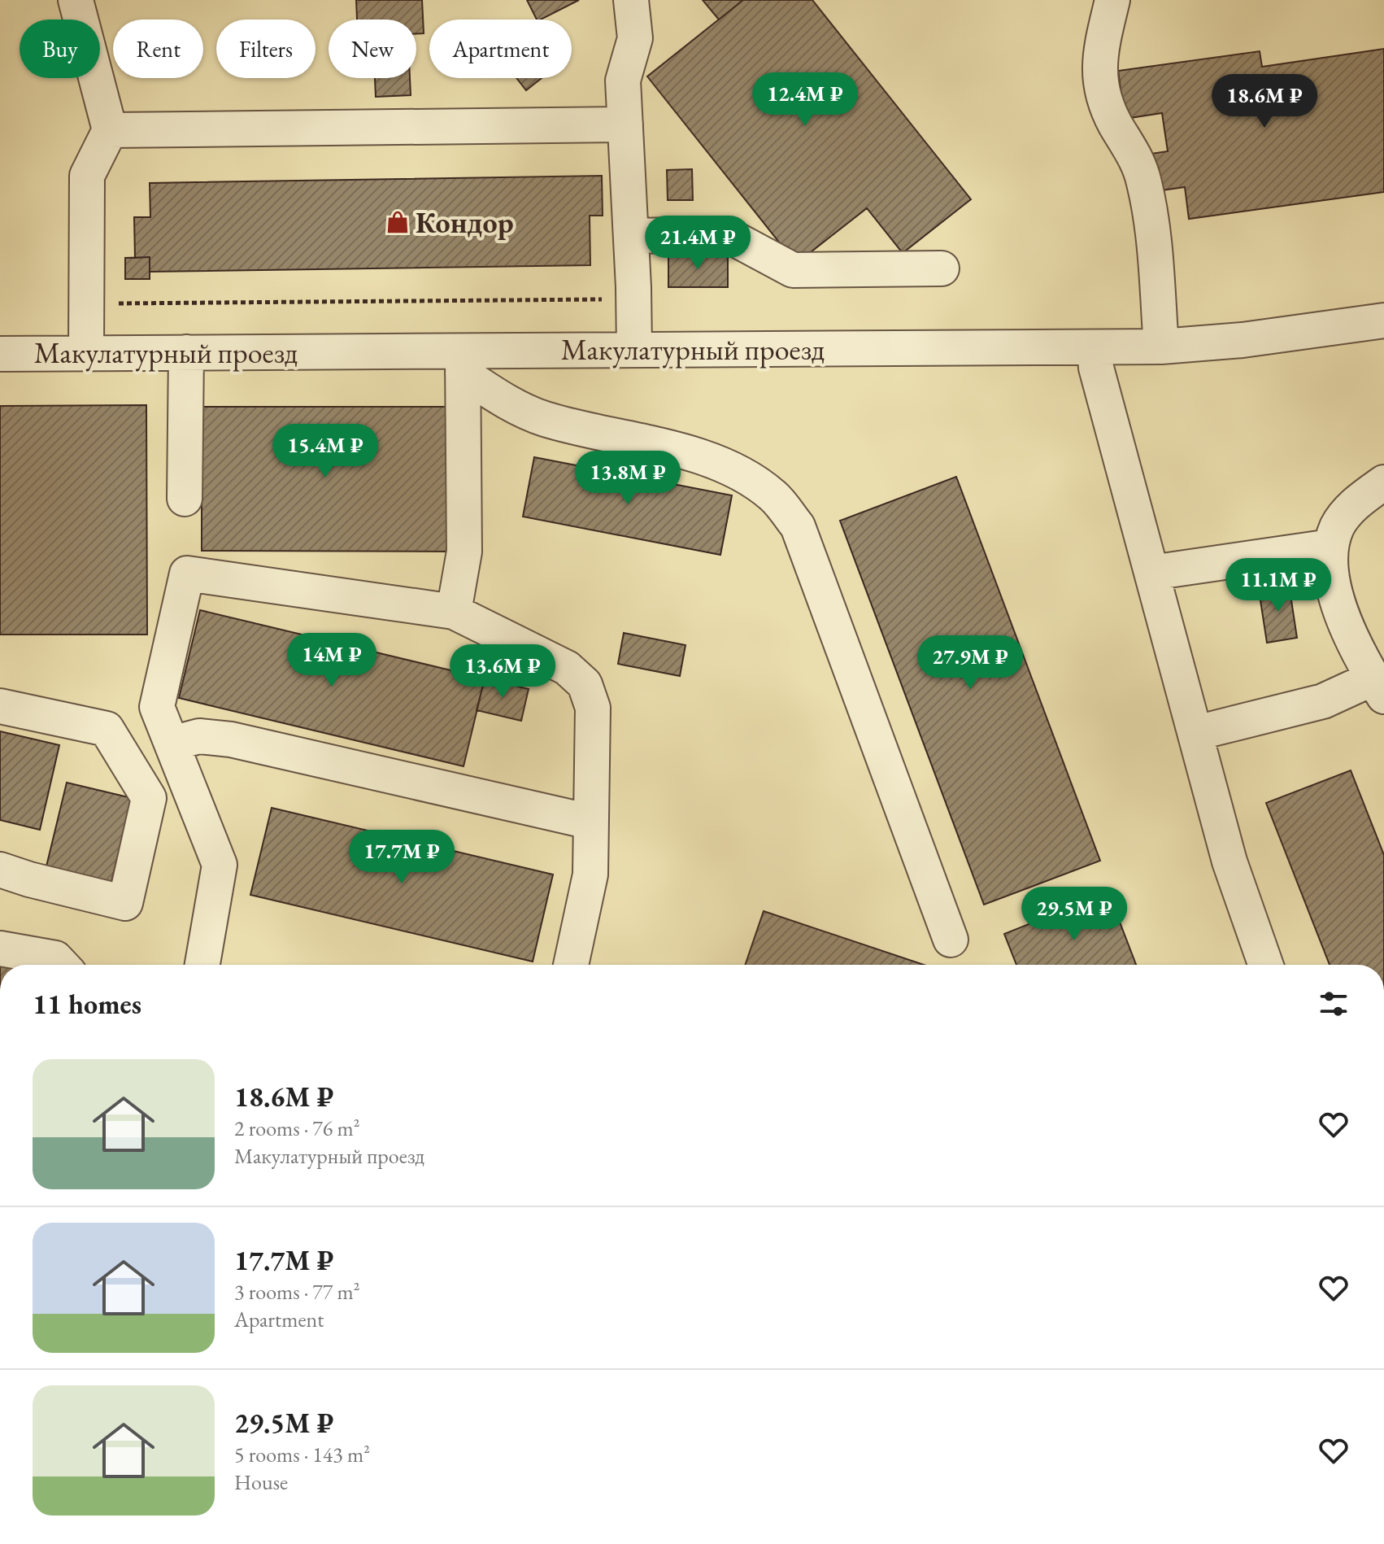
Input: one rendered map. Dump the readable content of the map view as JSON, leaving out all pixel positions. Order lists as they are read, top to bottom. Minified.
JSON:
{"streets":{"street":["Макулатурный проезд"]},"places":{"shop":["Кондор"]},"page":{"chip":["Buy","Rent","Filters","New","Apartment"],"price":["12.4M ₽","18.6M ₽","21.4M ₽","15.4M ₽","13.8M ₽","11.1M ₽","14M ₽","27.9M ₽","13.6M ₽","17.7M ₽","29.5M ₽"],"heading":"11 homes","list":[{"name":"18.6M ₽","note":"2 rooms · 76 m² · Макулатурный проезд"},{"name":"17.7M ₽","note":"3 rooms · 77 m² · Apartment"},{"name":"29.5M ₽","note":"5 rooms · 143 m² · House"}]}}
